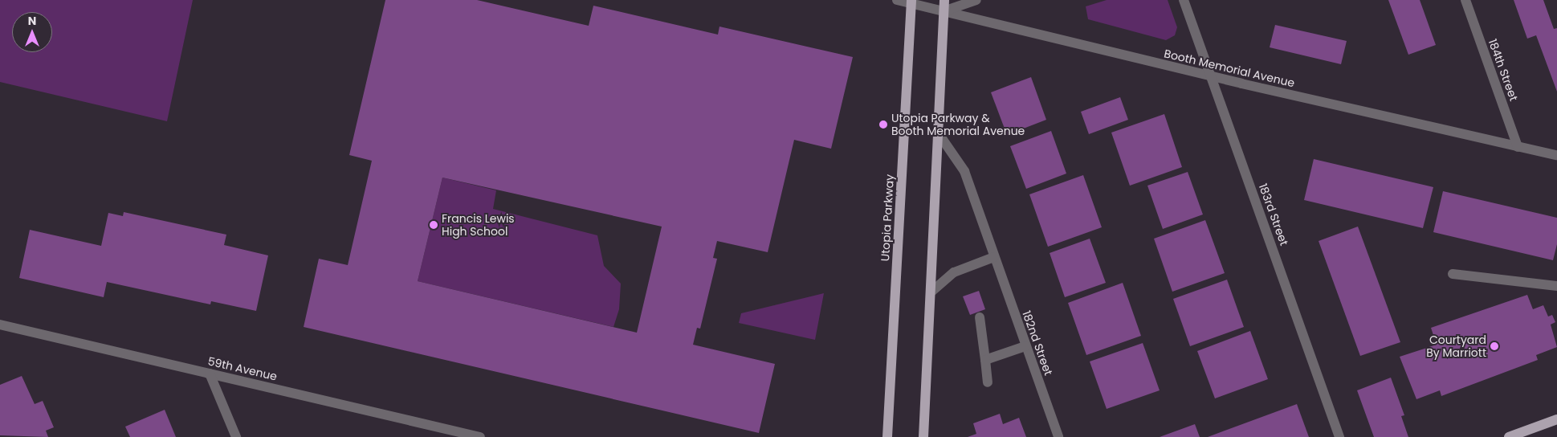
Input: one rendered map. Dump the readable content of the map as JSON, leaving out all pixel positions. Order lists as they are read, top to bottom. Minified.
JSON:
{"streets":{"main road":["Utopia Parkway"],"street":["Booth Memorial Avenue","184th Street","183rd Street","182nd Street","59th Avenue"]},"crossings":[["Booth Memorial Avenue","184th Street"],["Booth Memorial Avenue","183rd Street"],["Booth Memorial Avenue","Utopia Parkway"]],"places":["Utopia Parkway & Booth Memorial Avenue","Francis Lewis High School","Courtyard By Marriott"],"north":"top"}
